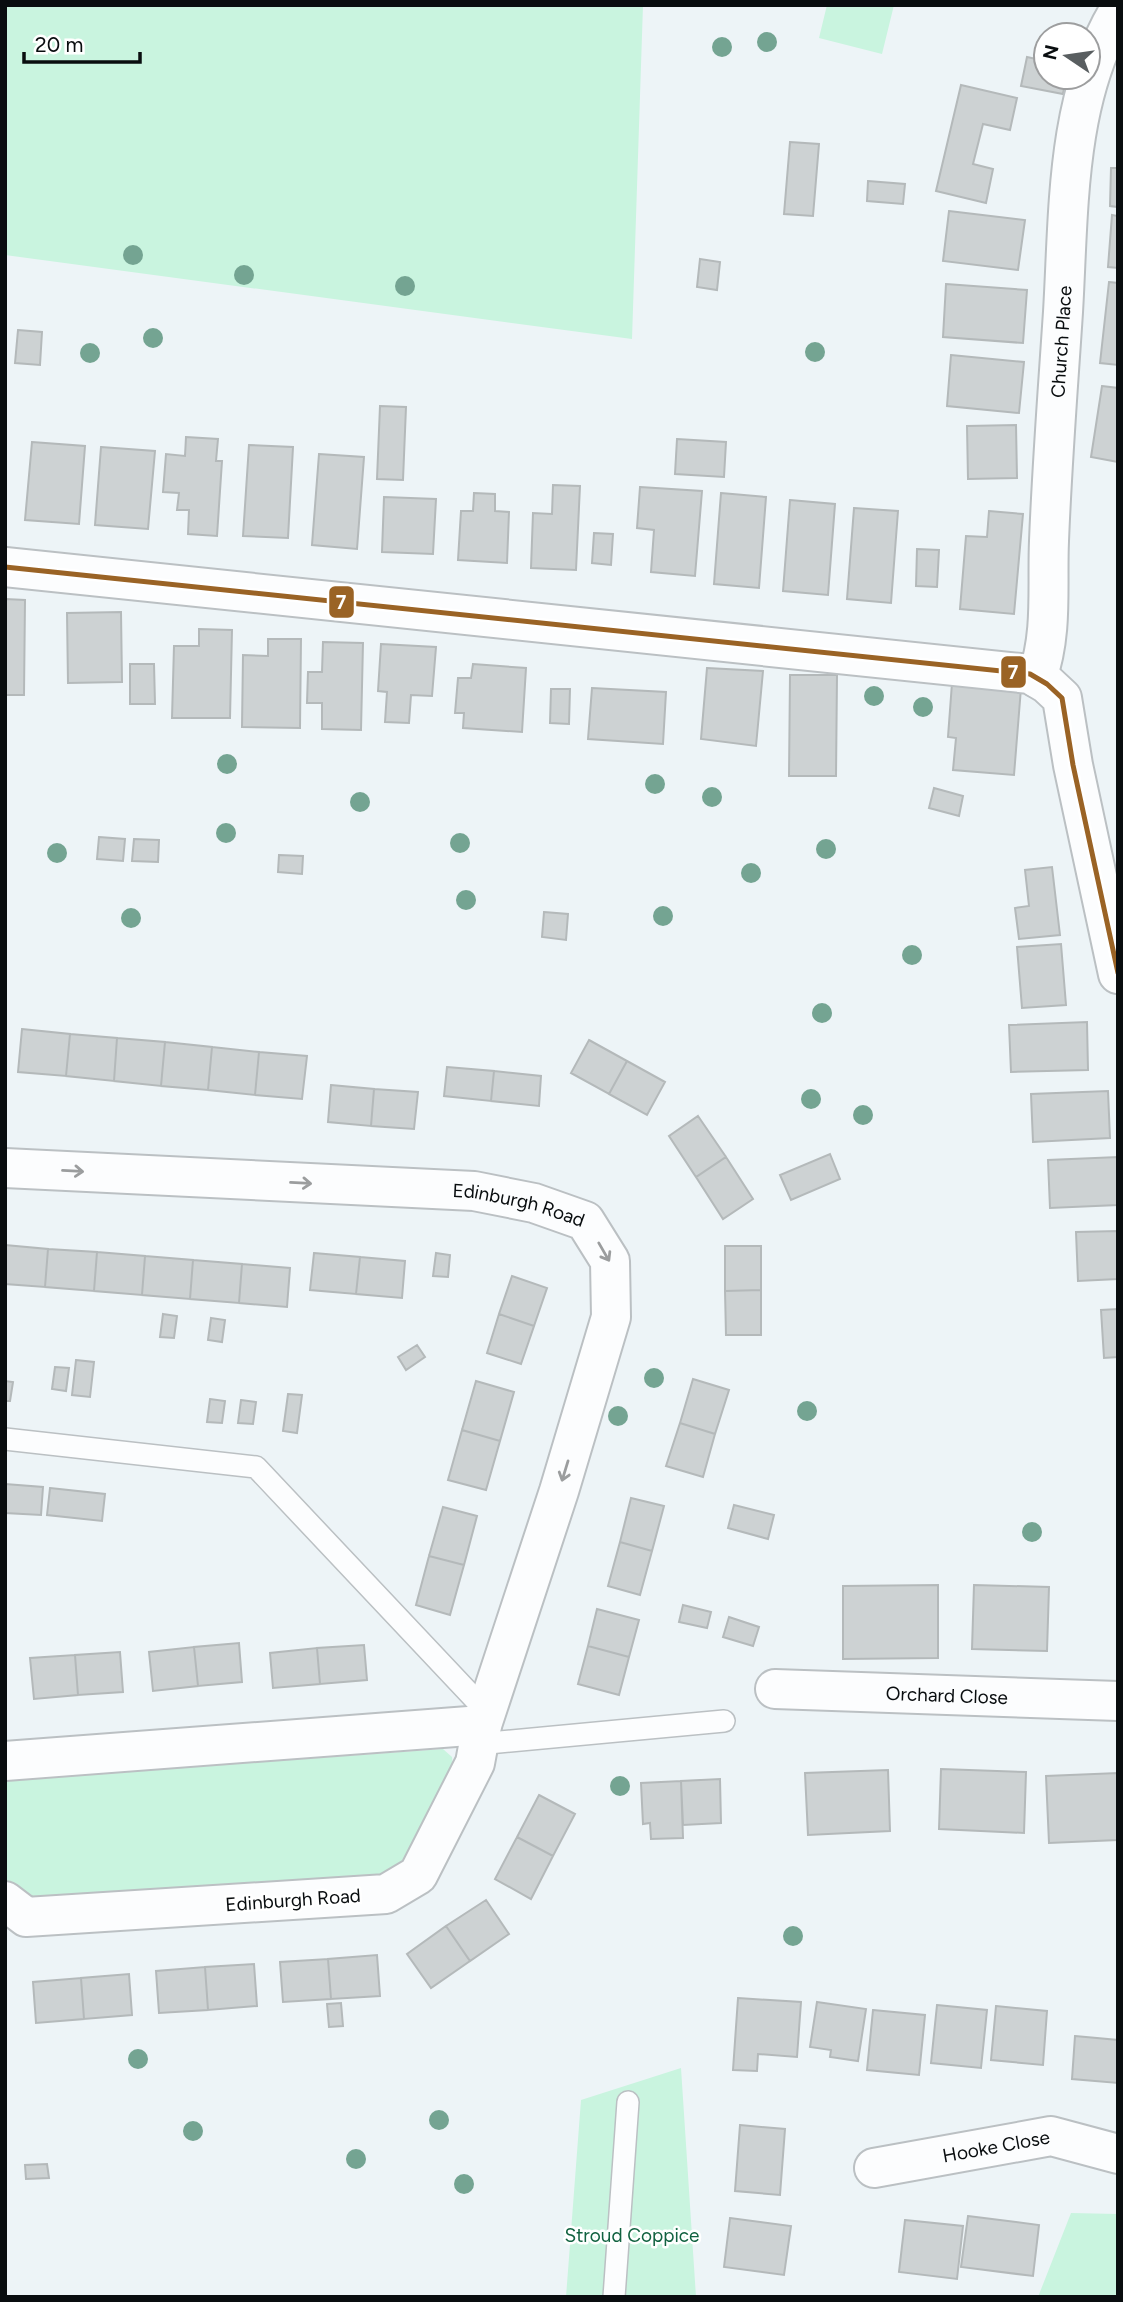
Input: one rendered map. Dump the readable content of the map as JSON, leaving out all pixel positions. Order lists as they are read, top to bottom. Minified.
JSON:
{"streets":{"street":["Church Place","Edinburgh Road","Orchard Close","Hooke Close"]},"parks":["Stroud Coppice"],"lines":["transit line 7"],"scale_bar":"20 m","north":"left"}
